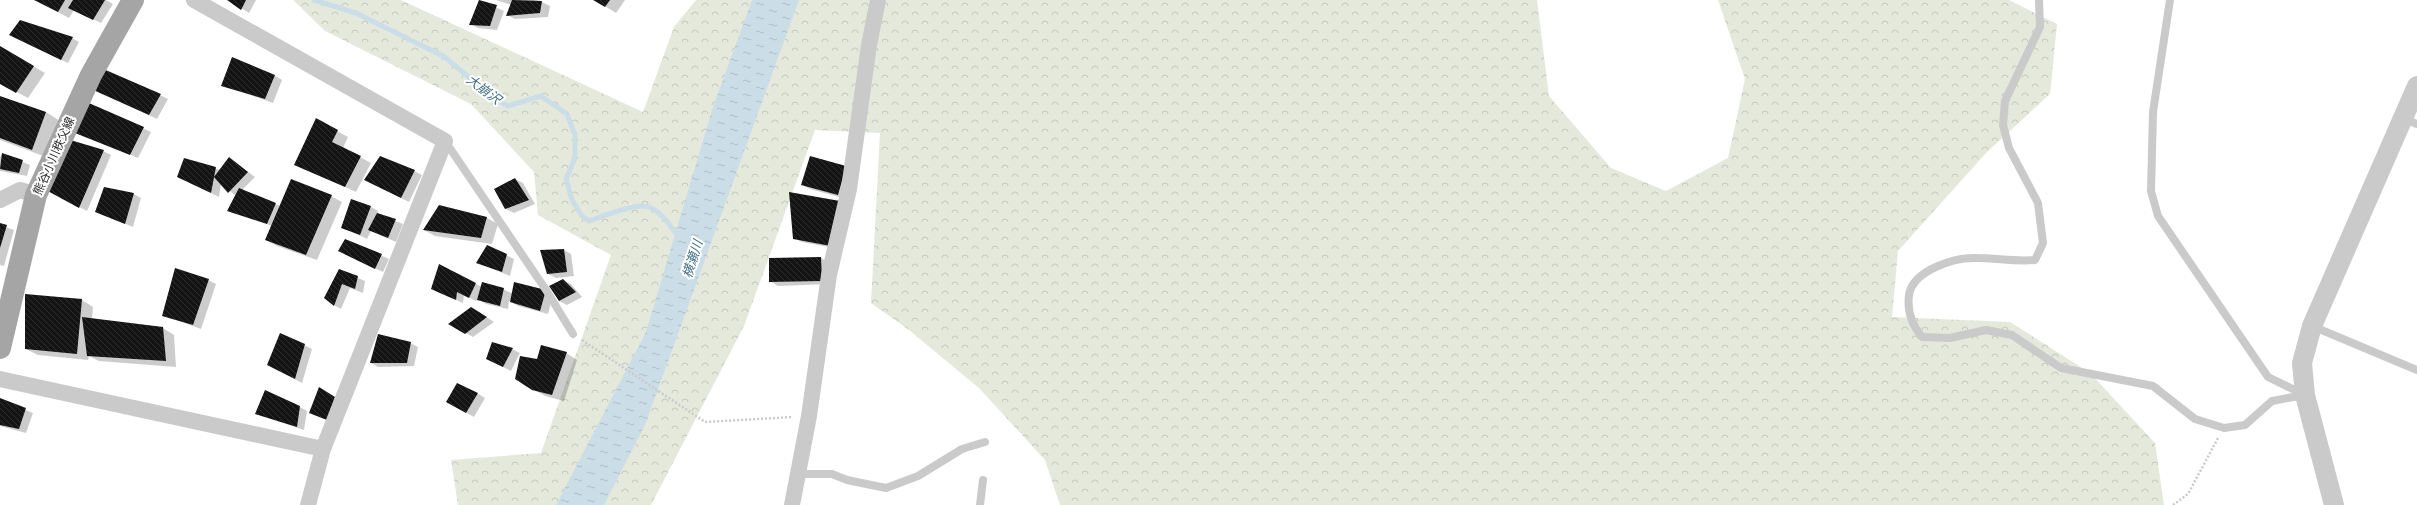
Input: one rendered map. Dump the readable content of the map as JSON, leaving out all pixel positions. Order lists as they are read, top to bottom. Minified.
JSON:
{"streets":{"main road":["熊谷小川秩父線"]},"water":["大崩沢","横瀬川"]}
